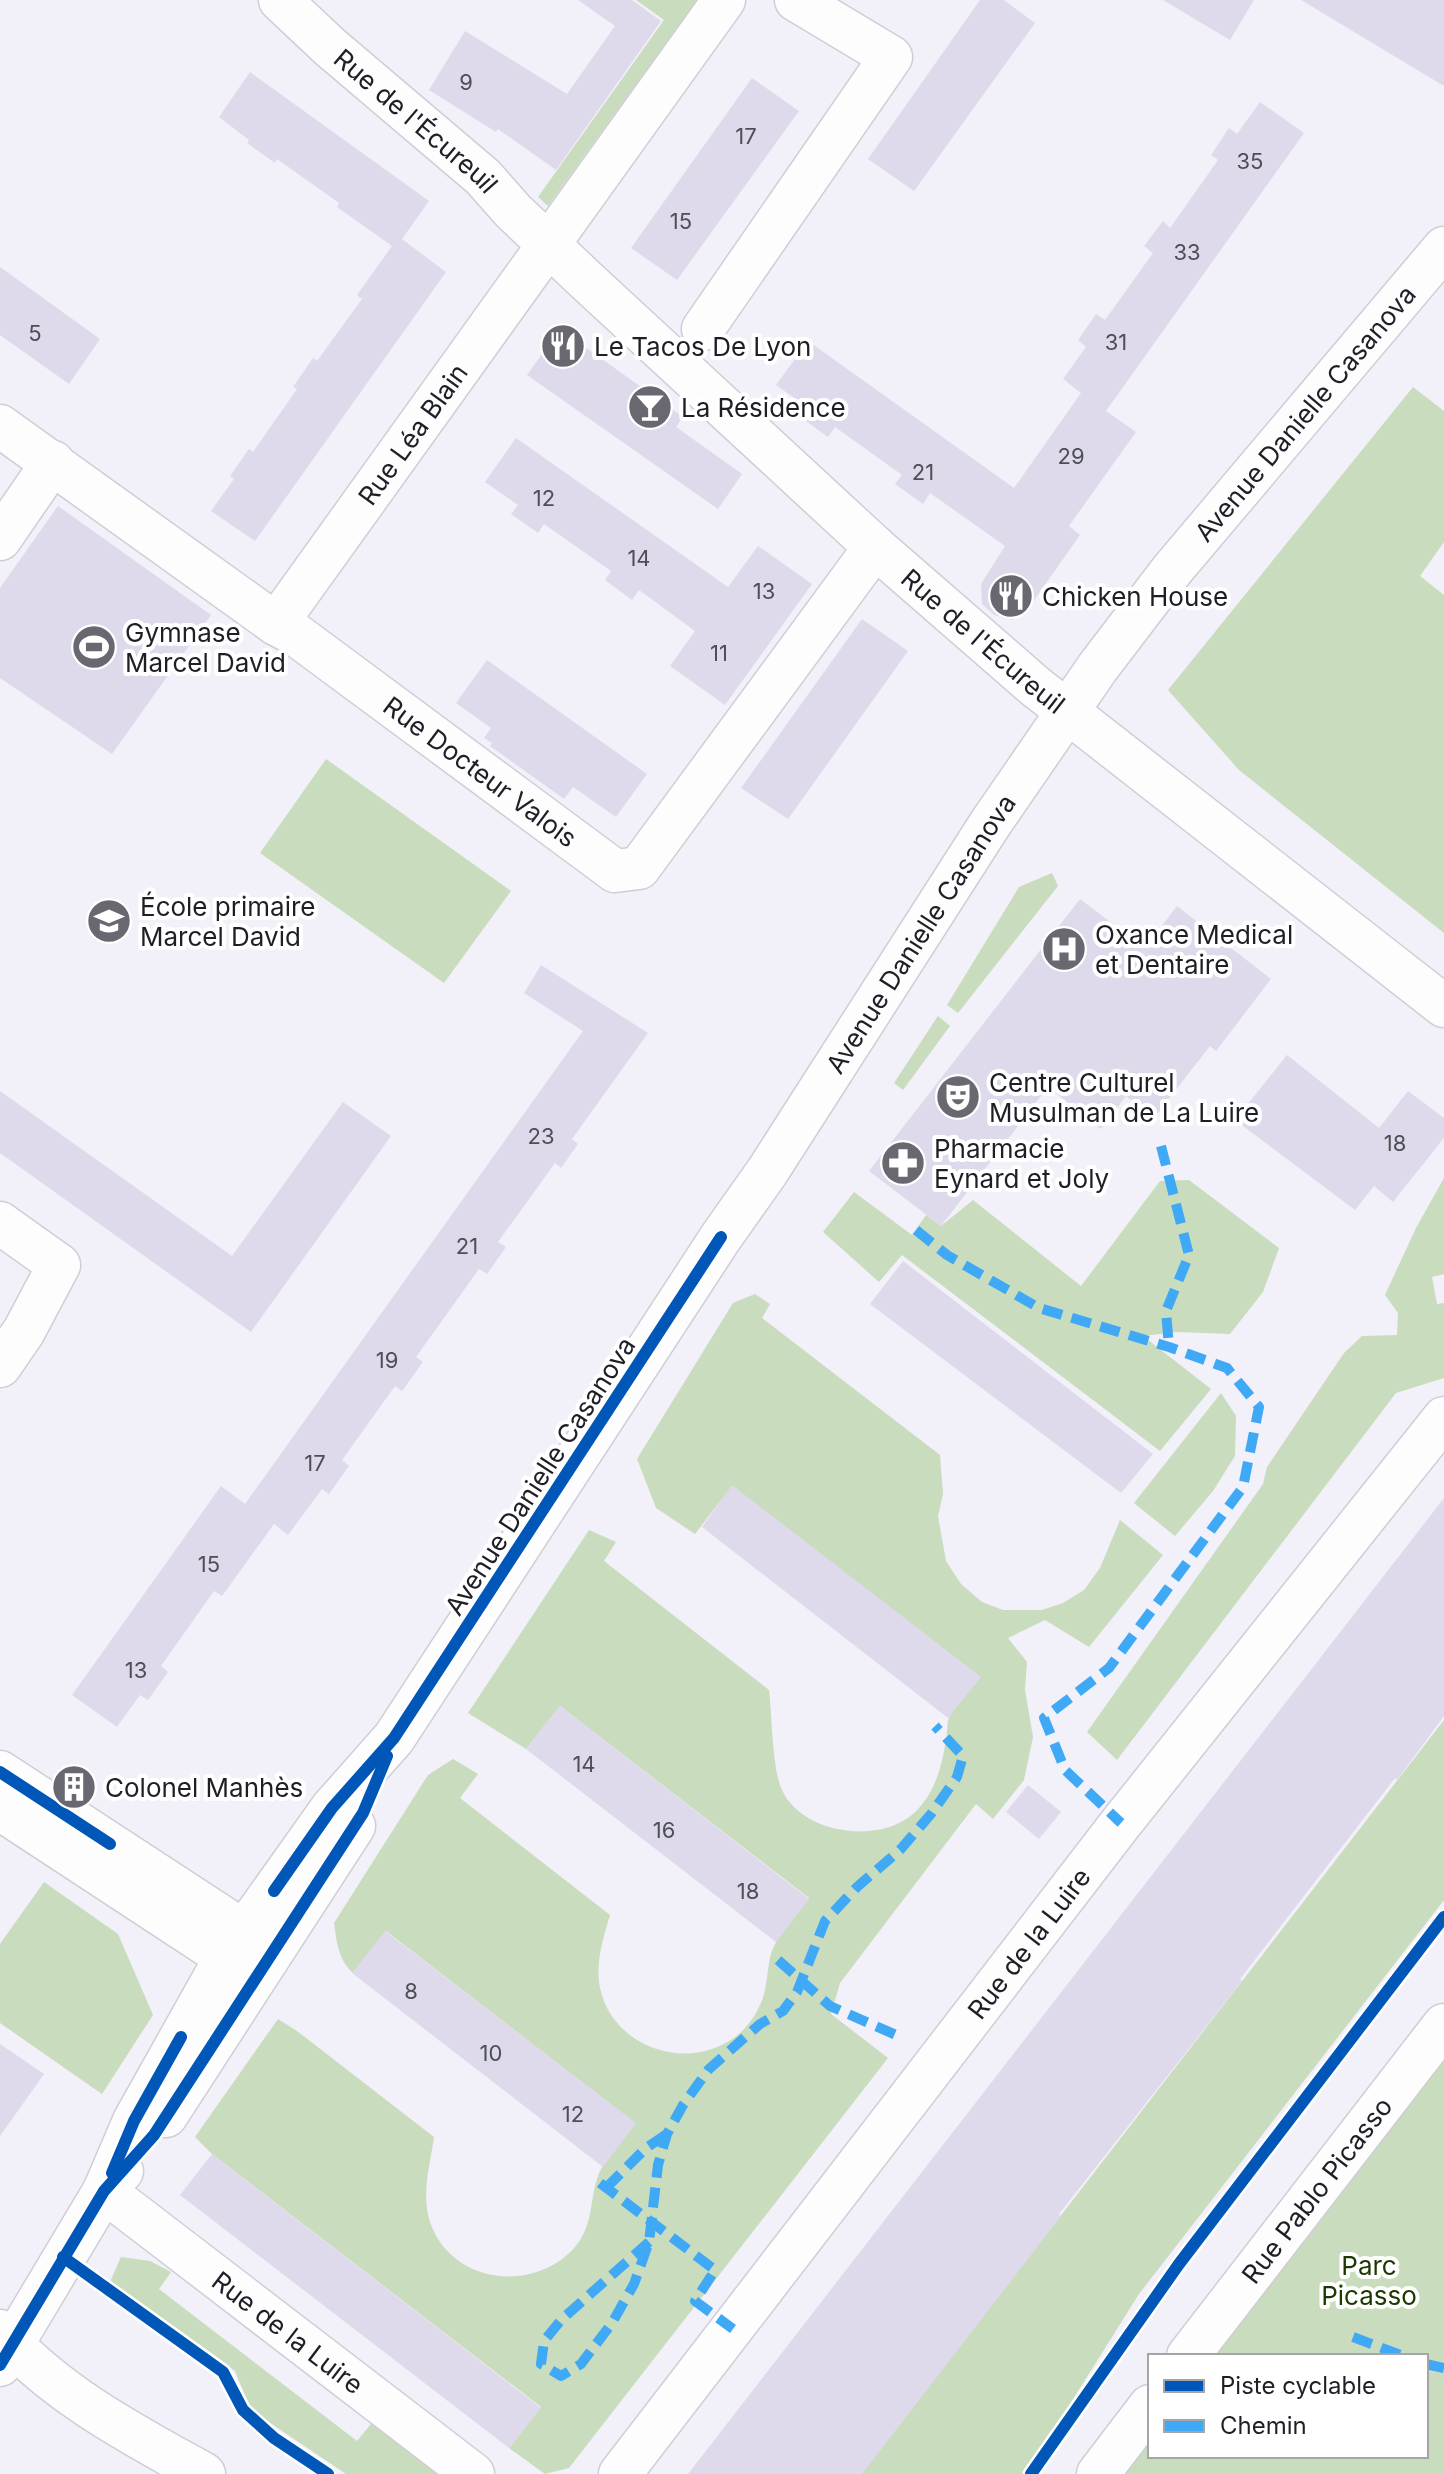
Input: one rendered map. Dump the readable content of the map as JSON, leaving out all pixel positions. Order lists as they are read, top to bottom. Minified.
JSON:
{"streets":{"street":["Rue de l'Écureuil","Avenue Danielle Casanova","Rue Léa Blain","Rue Docteur Valois","Rue de la Luire","Rue Pablo Picasso"]},"crossings":[["Rue de l'Écureuil","Avenue Danielle Casanova"],["Rue de l'Écureuil","Rue Léa Blain"],["Rue de l'Écureuil","Rue Docteur Valois"],["Avenue Danielle Casanova","Rue de la Luire"],["Rue Léa Blain","Rue Docteur Valois"]],"parks":["Parc Picasso"],"places":{"restaurant":["Le Tacos De Lyon","Chicken House"],"bar":["La Résidence"],"sports":["Gymnase Marcel David"],"school or university":["École primaire Marcel David"],"hospital":["Oxance Medical et Dentaire"],"theatre":["Centre Culturel Musulman de La Luire"],"pharmacy":["Pharmacie Eynard et Joly"],"building":["Colonel Manhès"]},"house_numbers":["9","17","35","15","33","5","31","29","21","12","14","13","11","23","18","21","19","17","15","13","14","16","18","8","10","12"],"legend":["Piste cyclable","Chemin"]}
